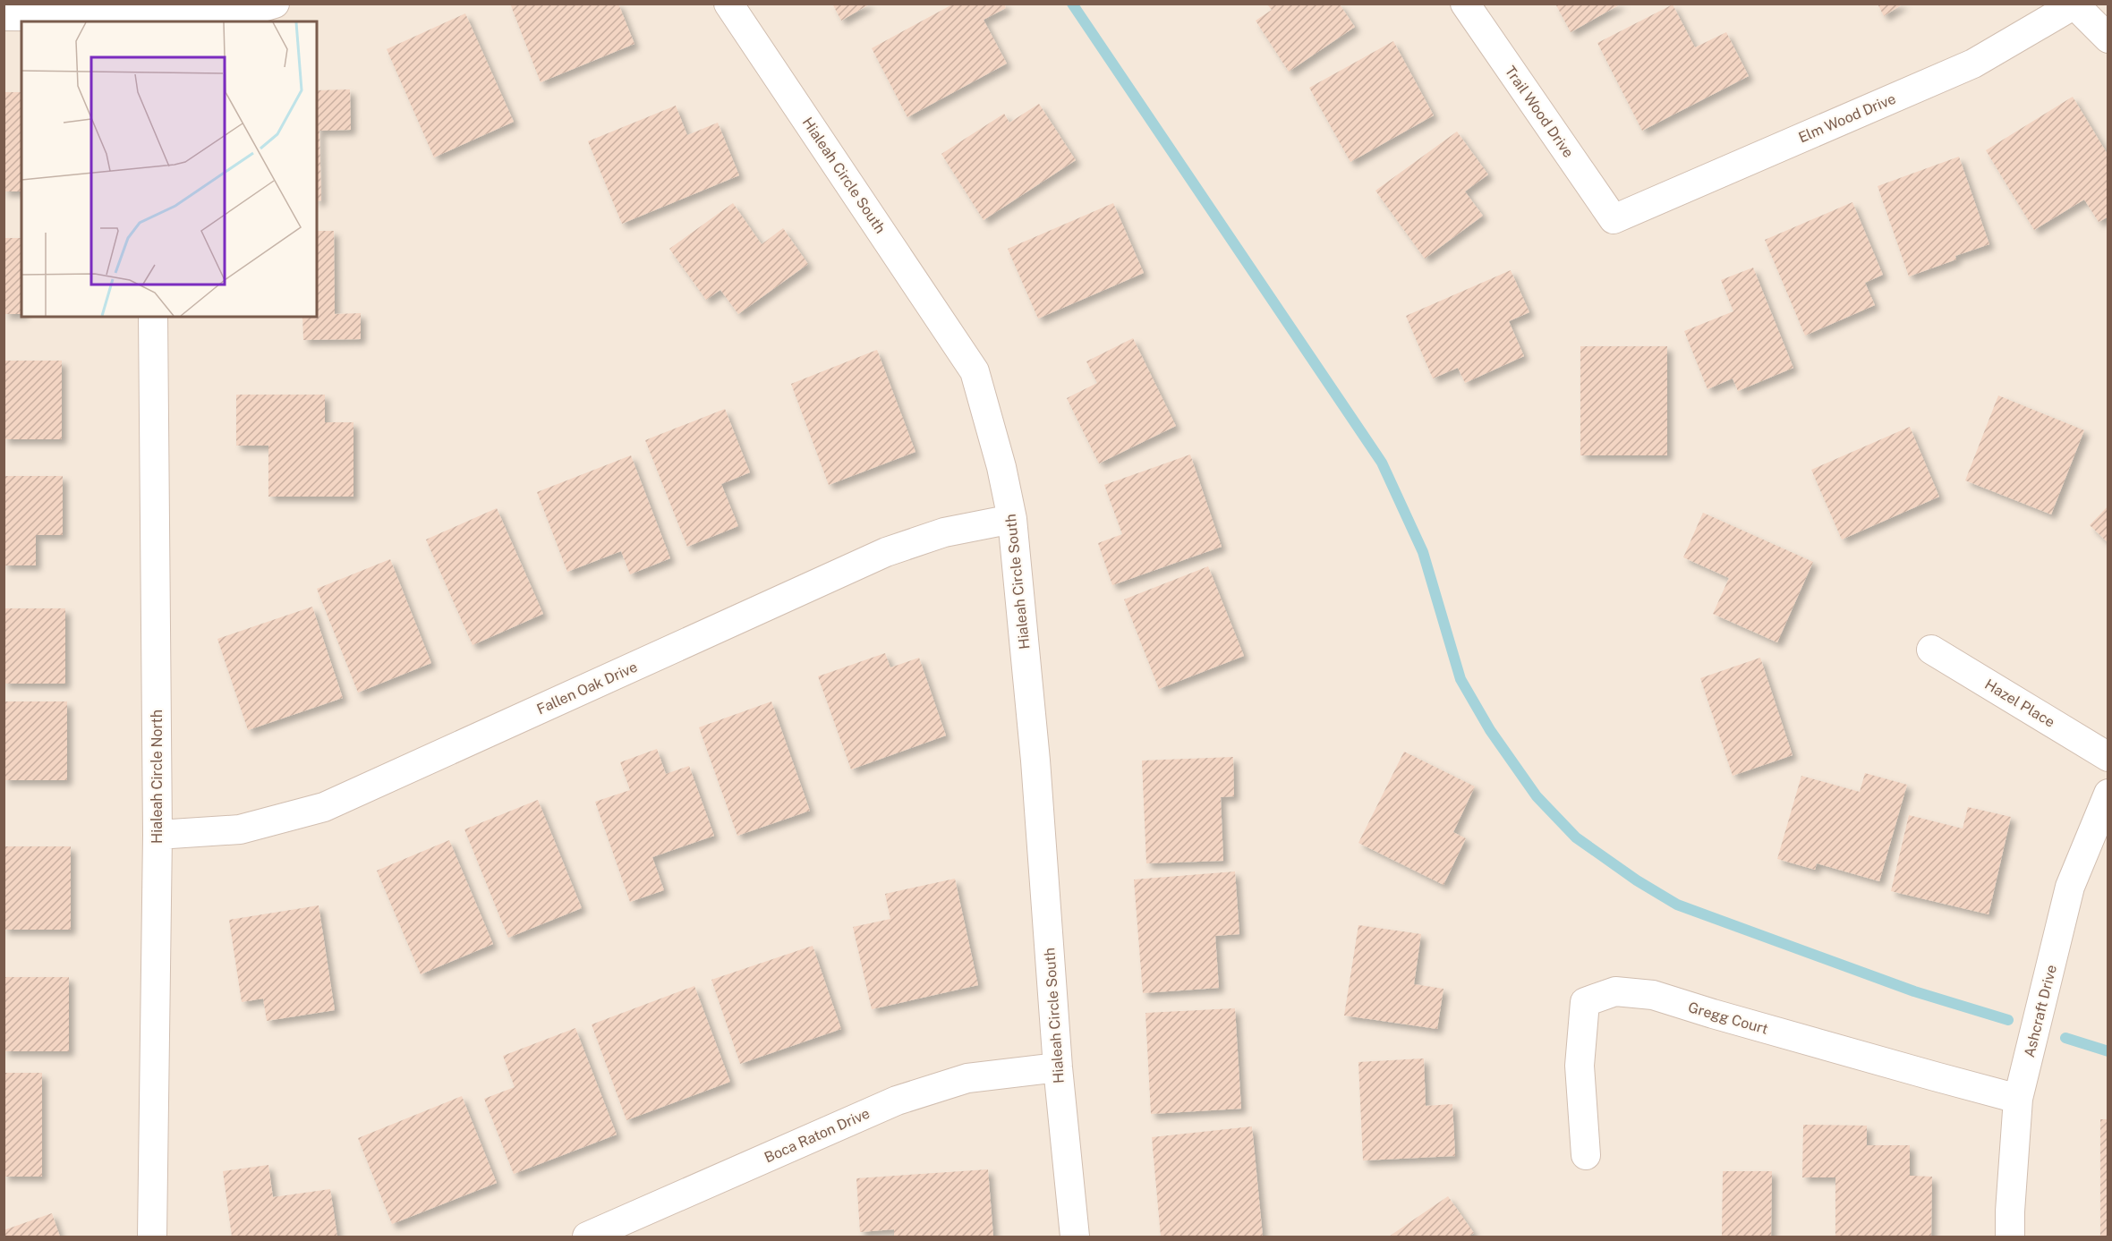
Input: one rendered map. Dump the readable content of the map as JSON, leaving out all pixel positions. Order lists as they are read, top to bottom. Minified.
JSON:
{"streets":{"street":["Trail Wood Drive","Elm Wood Drive","Hialeah Circle South","Fallen Oak Drive","Hazel Place","Hialeah Circle North","Ashcraft Drive","Gregg Court","Boca Raton Drive"]},"crossings":[["Trail Wood Drive","Elm Wood Drive"],["Hialeah Circle South","Fallen Oak Drive"],["Hialeah Circle South","Boca Raton Drive"],["Fallen Oak Drive","Hialeah Circle North"],["Ashcraft Drive","Gregg Court"]]}
